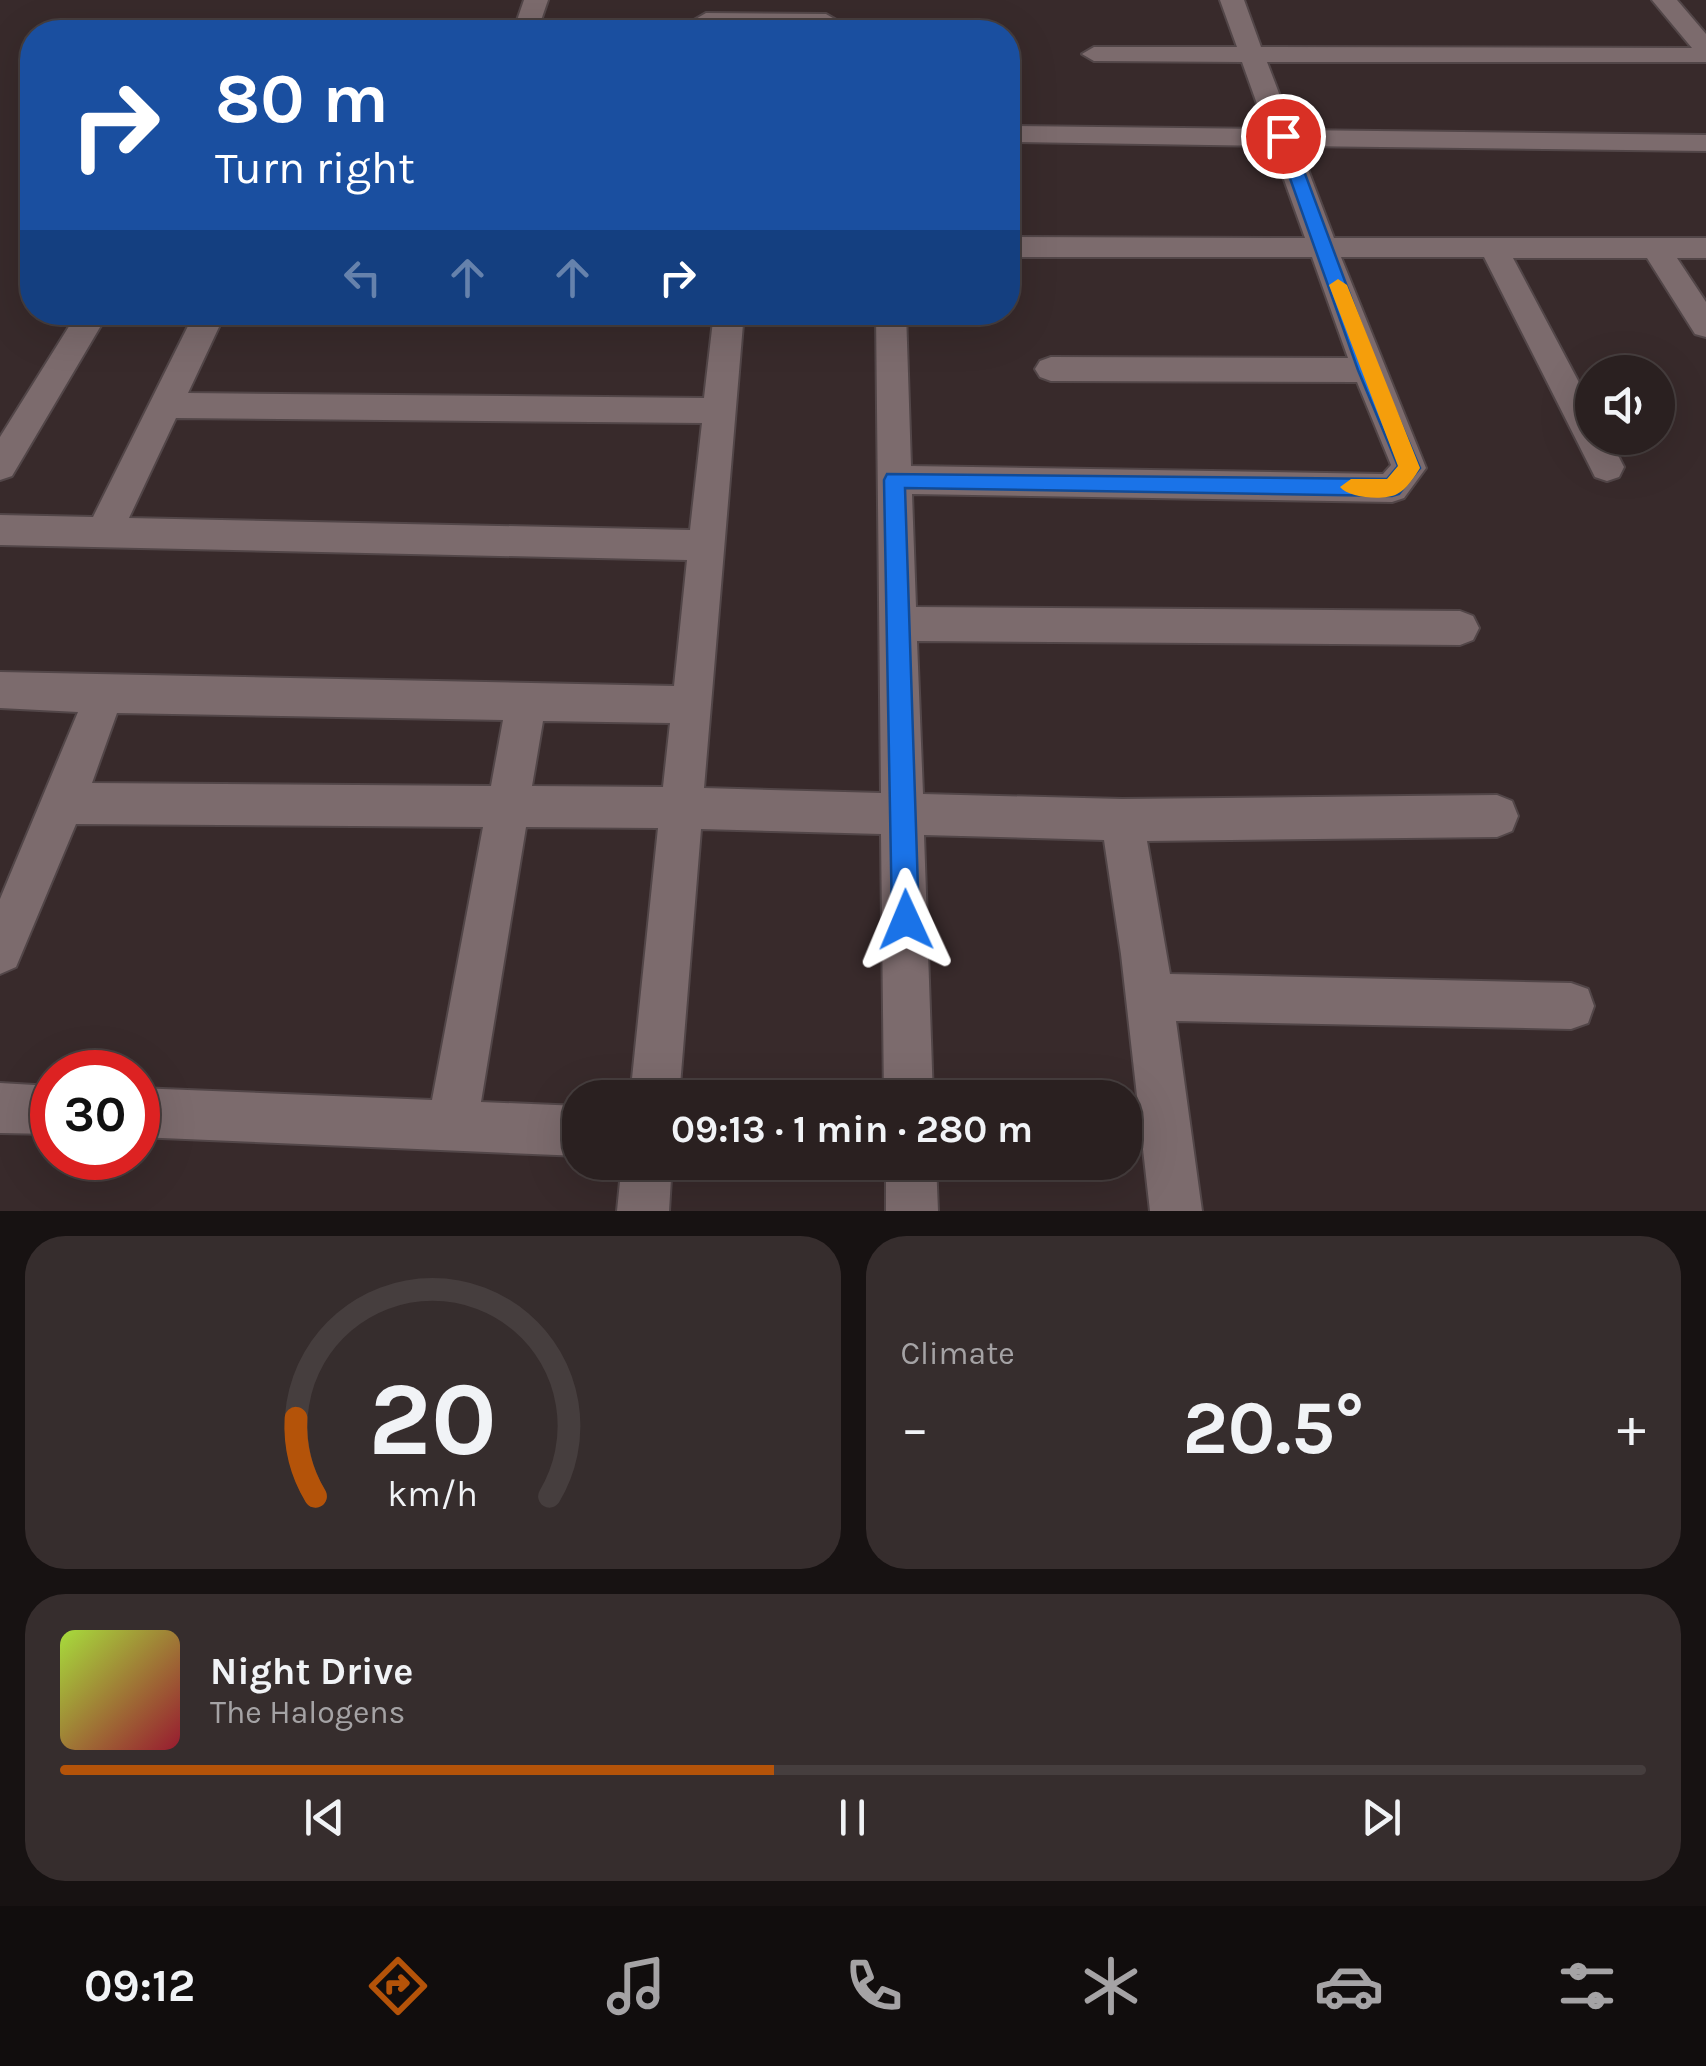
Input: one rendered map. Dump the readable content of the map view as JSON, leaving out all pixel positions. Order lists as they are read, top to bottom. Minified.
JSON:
{"page":{"turn":["80 m","Turn right"],"limit":"30","trip":"09:13 · 1 min · 280 m","tile":"Climate","heat":["−","20.5°","+"],"song":["Night Drive","The Halogens"],"tabs":"09:12","gauge":["20","km/h"]}}
